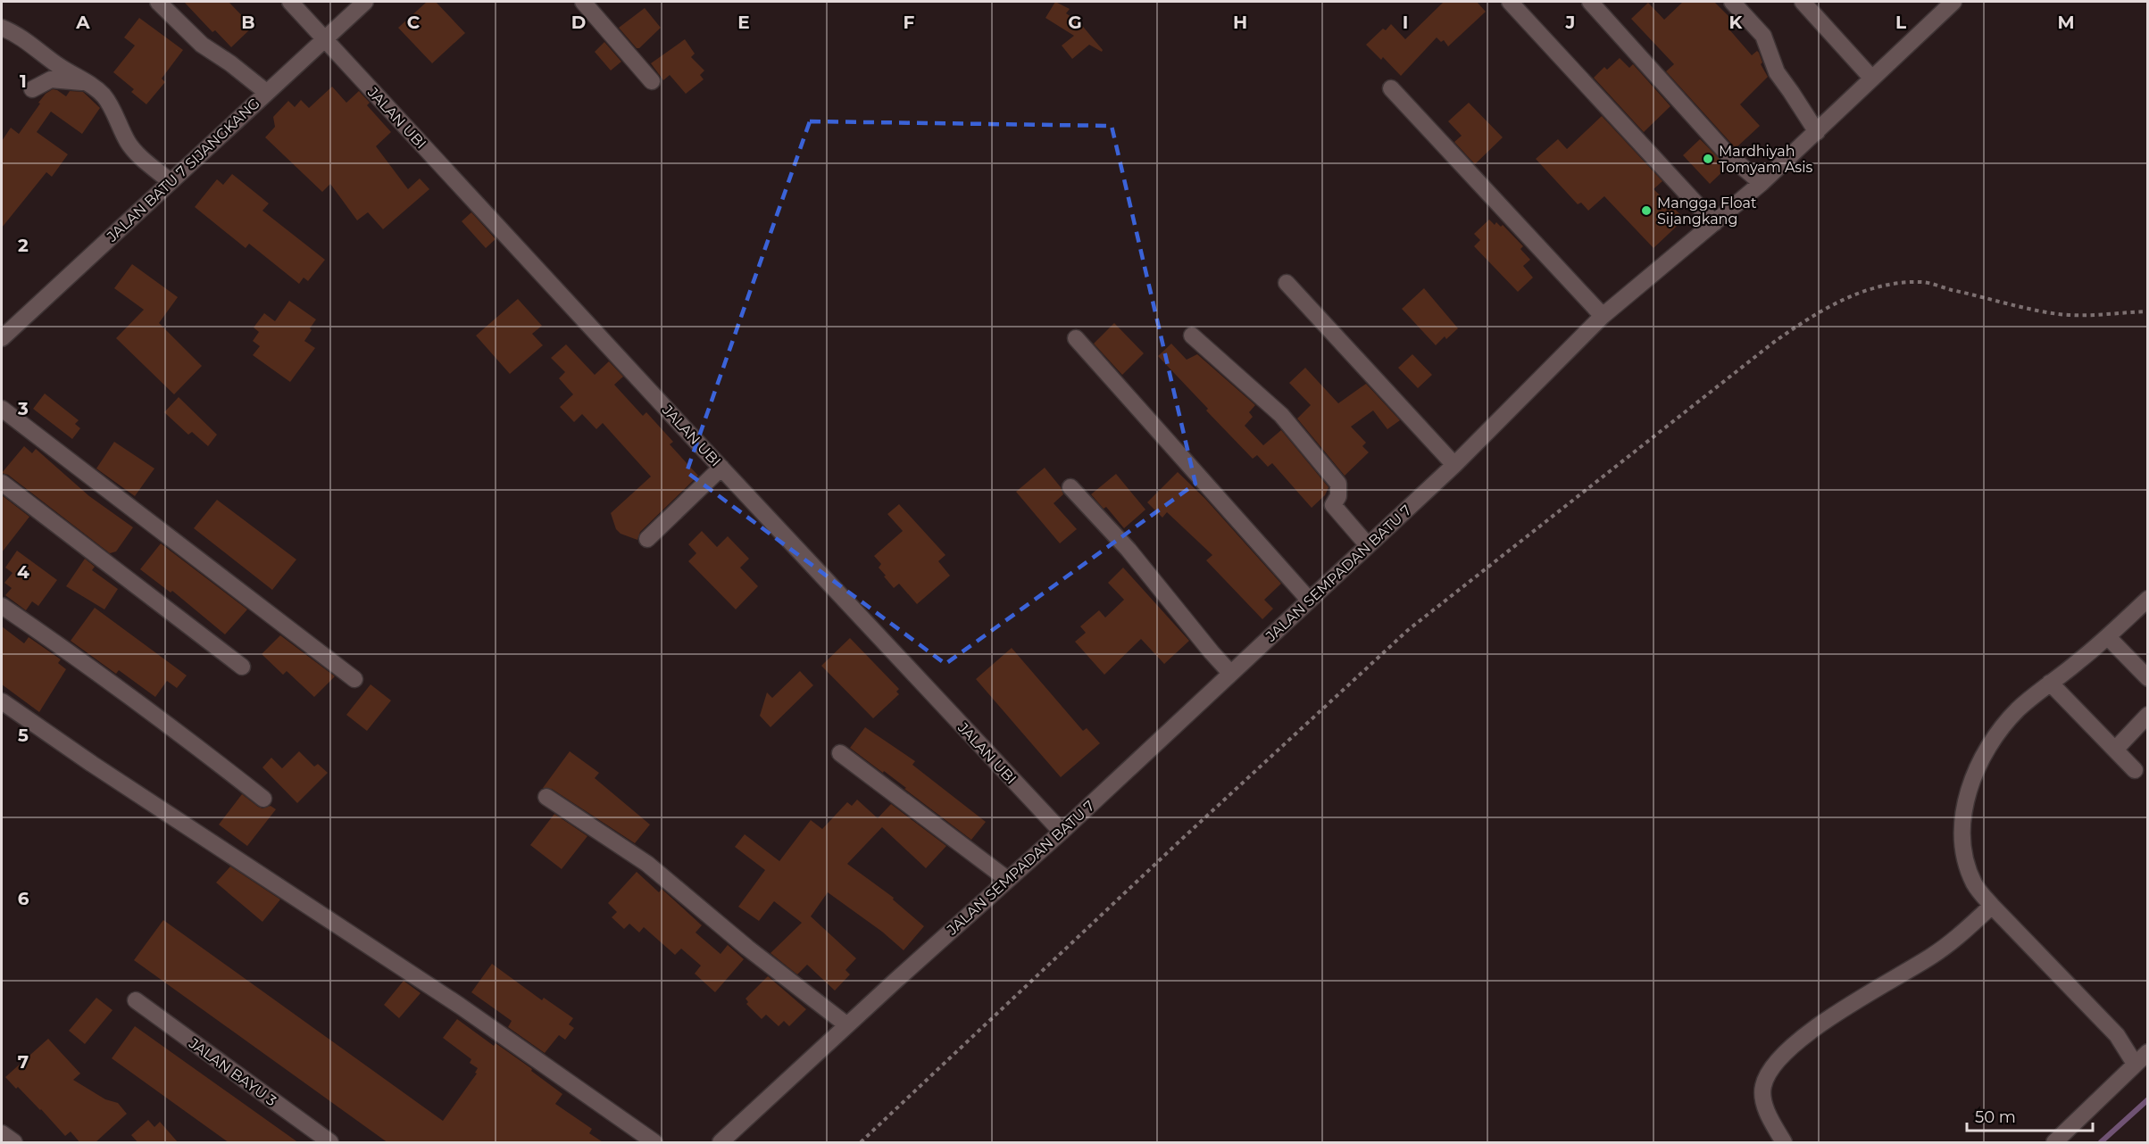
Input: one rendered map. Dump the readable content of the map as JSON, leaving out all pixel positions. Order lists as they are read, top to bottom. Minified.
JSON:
{"streets":{"street":["JALAN UBI","JALAN BATU 7 SIJANGKANG","JALAN SEMPADAN BATU 7","JALAN BAYU 3"]},"crossings":[["JALAN UBI","JALAN BATU 7 SIJANGKANG"],["JALAN UBI","JALAN SEMPADAN BATU 7"]],"places":["Mardhiyah Tomyam Asis","Mangga Float Sijangkang"],"scale_bar":"50 m","grid":{"columns":["A","B","C","D","E","F","G","H","I","J","K","L","M"],"rows":["1","2","3","4","5","6","7"]}}
